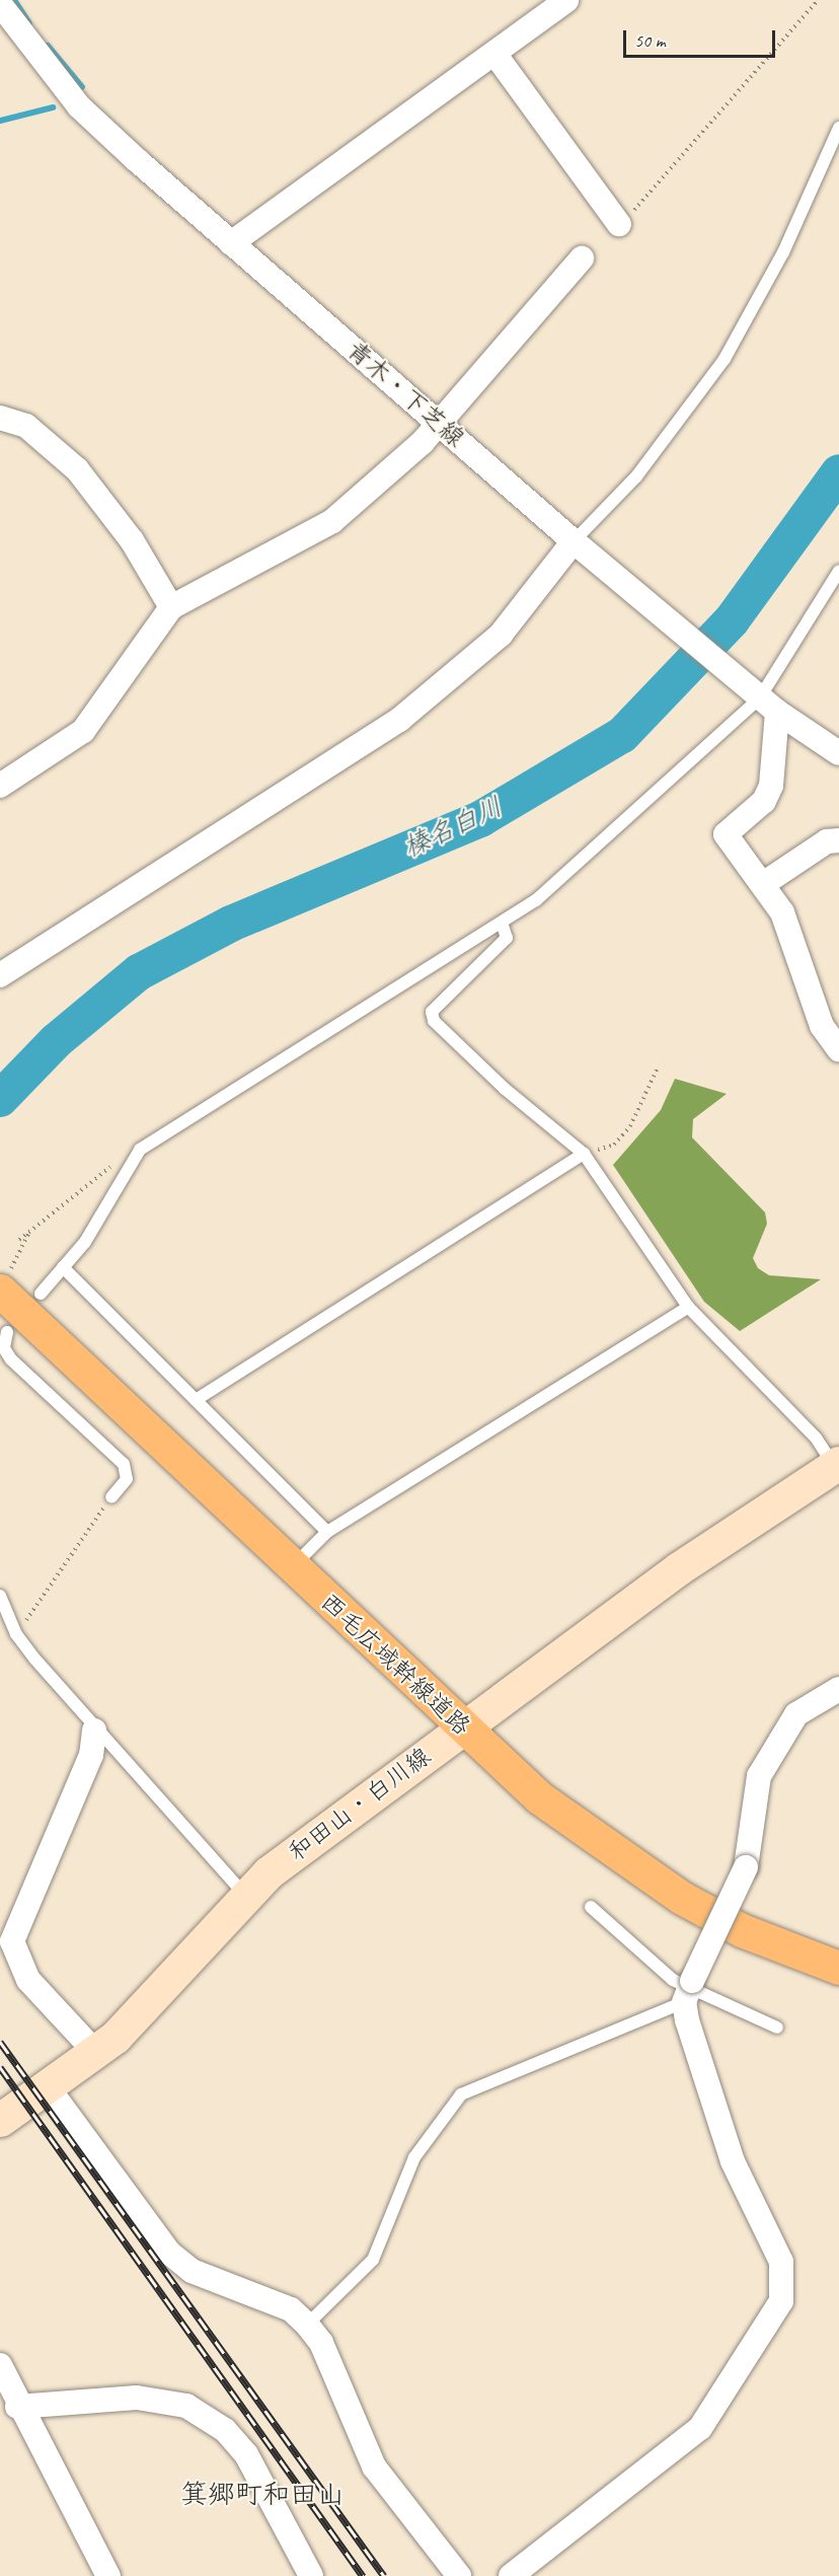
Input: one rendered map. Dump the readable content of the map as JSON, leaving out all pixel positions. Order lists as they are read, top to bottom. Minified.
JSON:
{"streets":{"main road":["西毛広域幹線道路"],"street":["青木・下芝線","和田山・白川線"]},"crossings":[["西毛広域幹線道路","和田山・白川線"]],"districts":["箕郷町和田山"],"water":["榛名白川"],"scale_bar":"50 m"}
